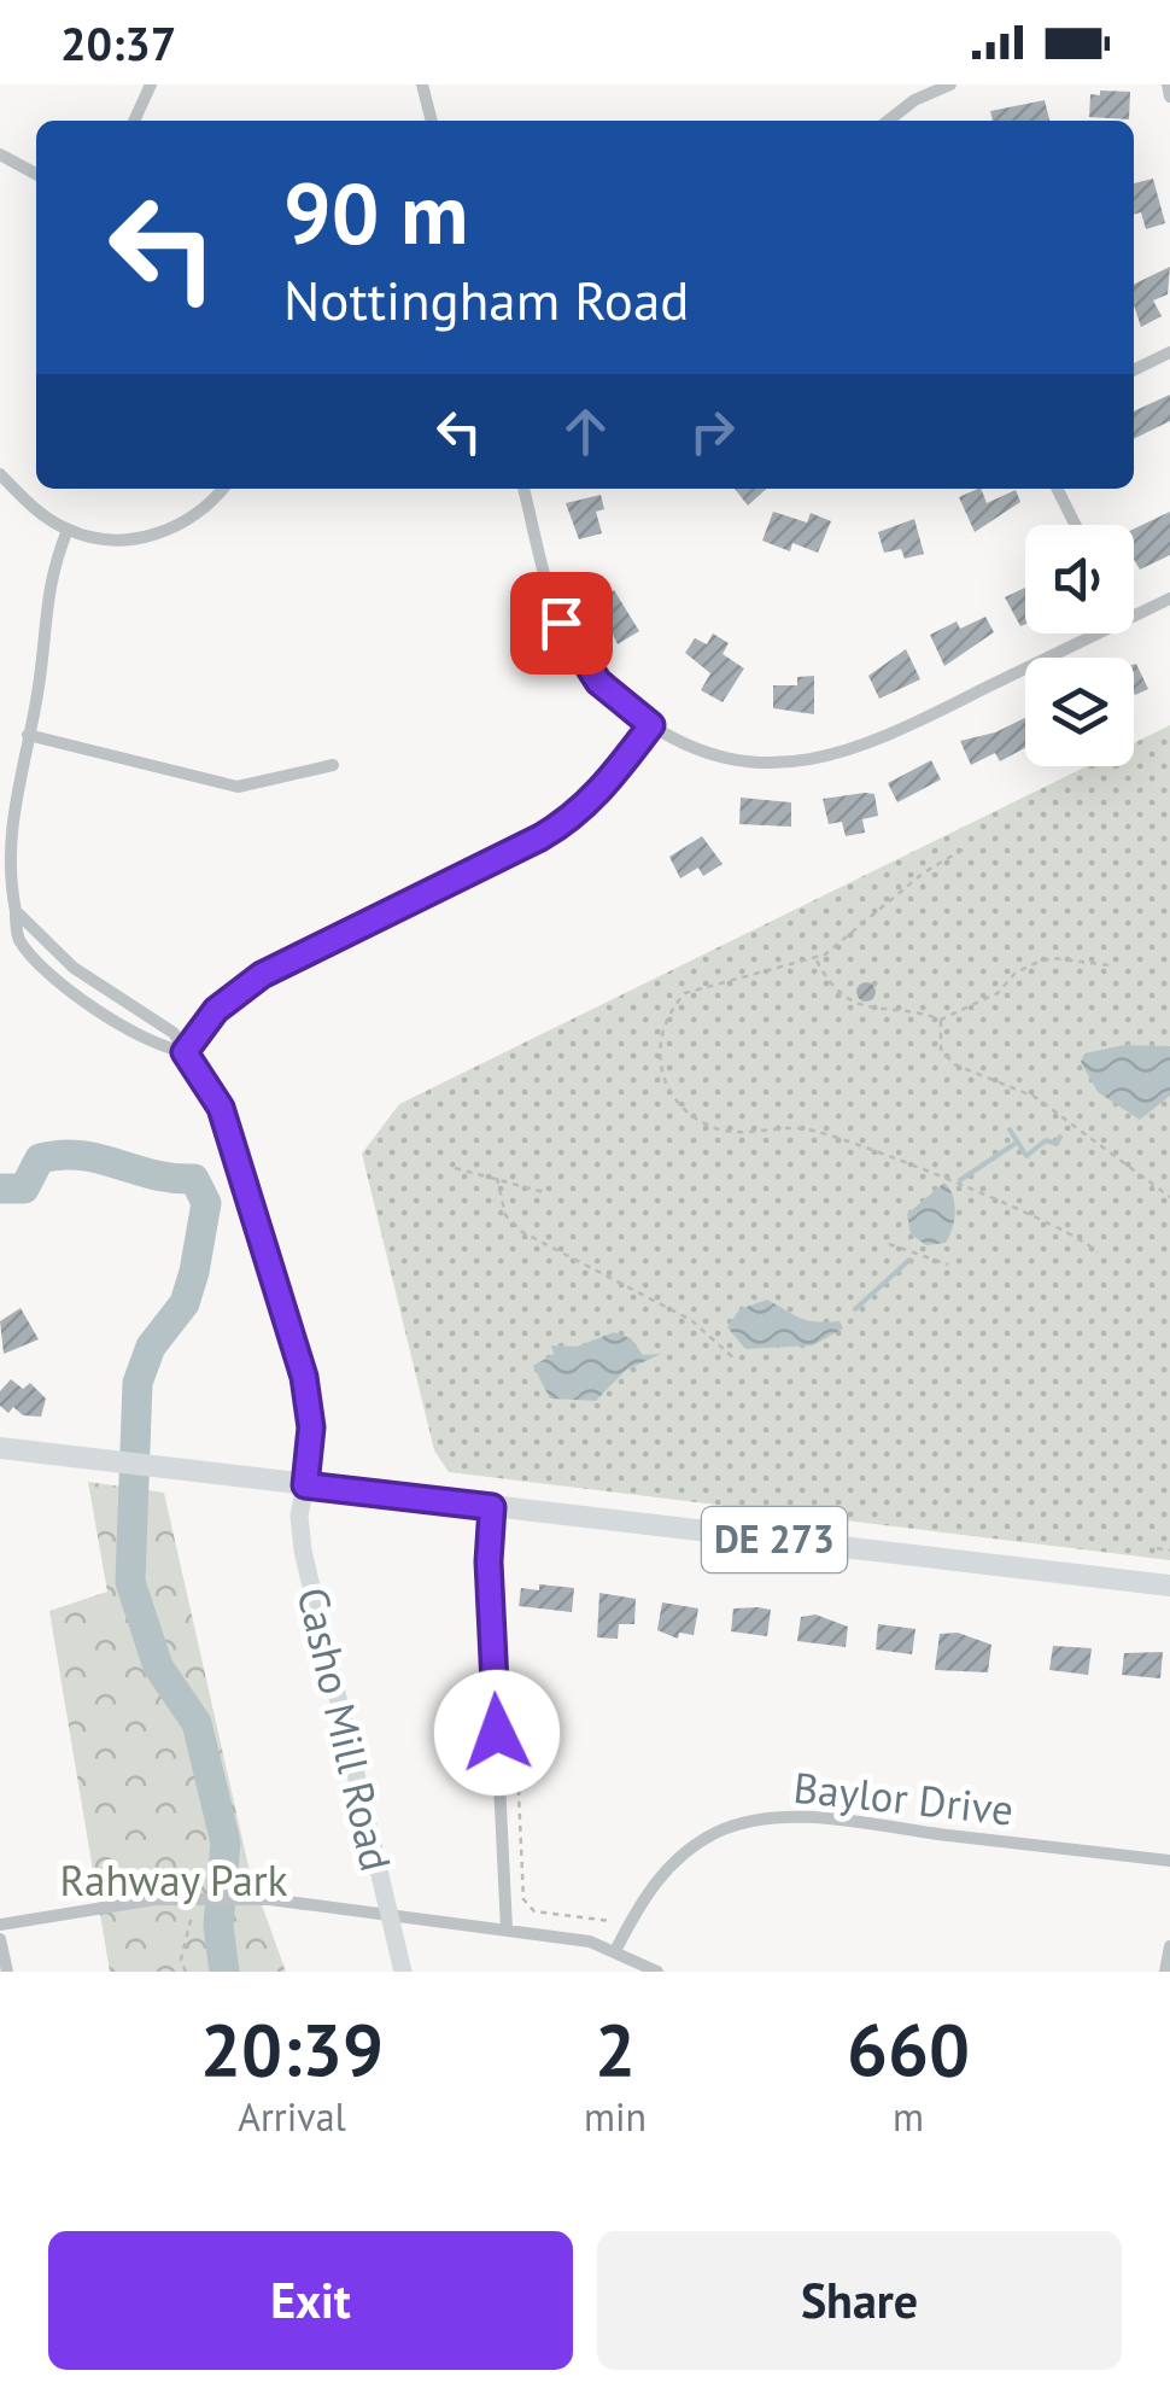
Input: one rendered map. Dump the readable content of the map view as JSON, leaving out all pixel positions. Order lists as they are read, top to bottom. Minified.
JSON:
{"streets":{"main road":["DE 273"],"street":["Casho Mill Road","Baylor Drive"]},"crossings":[["DE 273","Casho Mill Road"]],"parks":["Rahway Park"],"page":{"status":"20:37","turn":["90 m","Nottingham Road"],"eta":["20:39","Arrival","2","min","660","m"],"buttons":["Exit","Share"]}}
